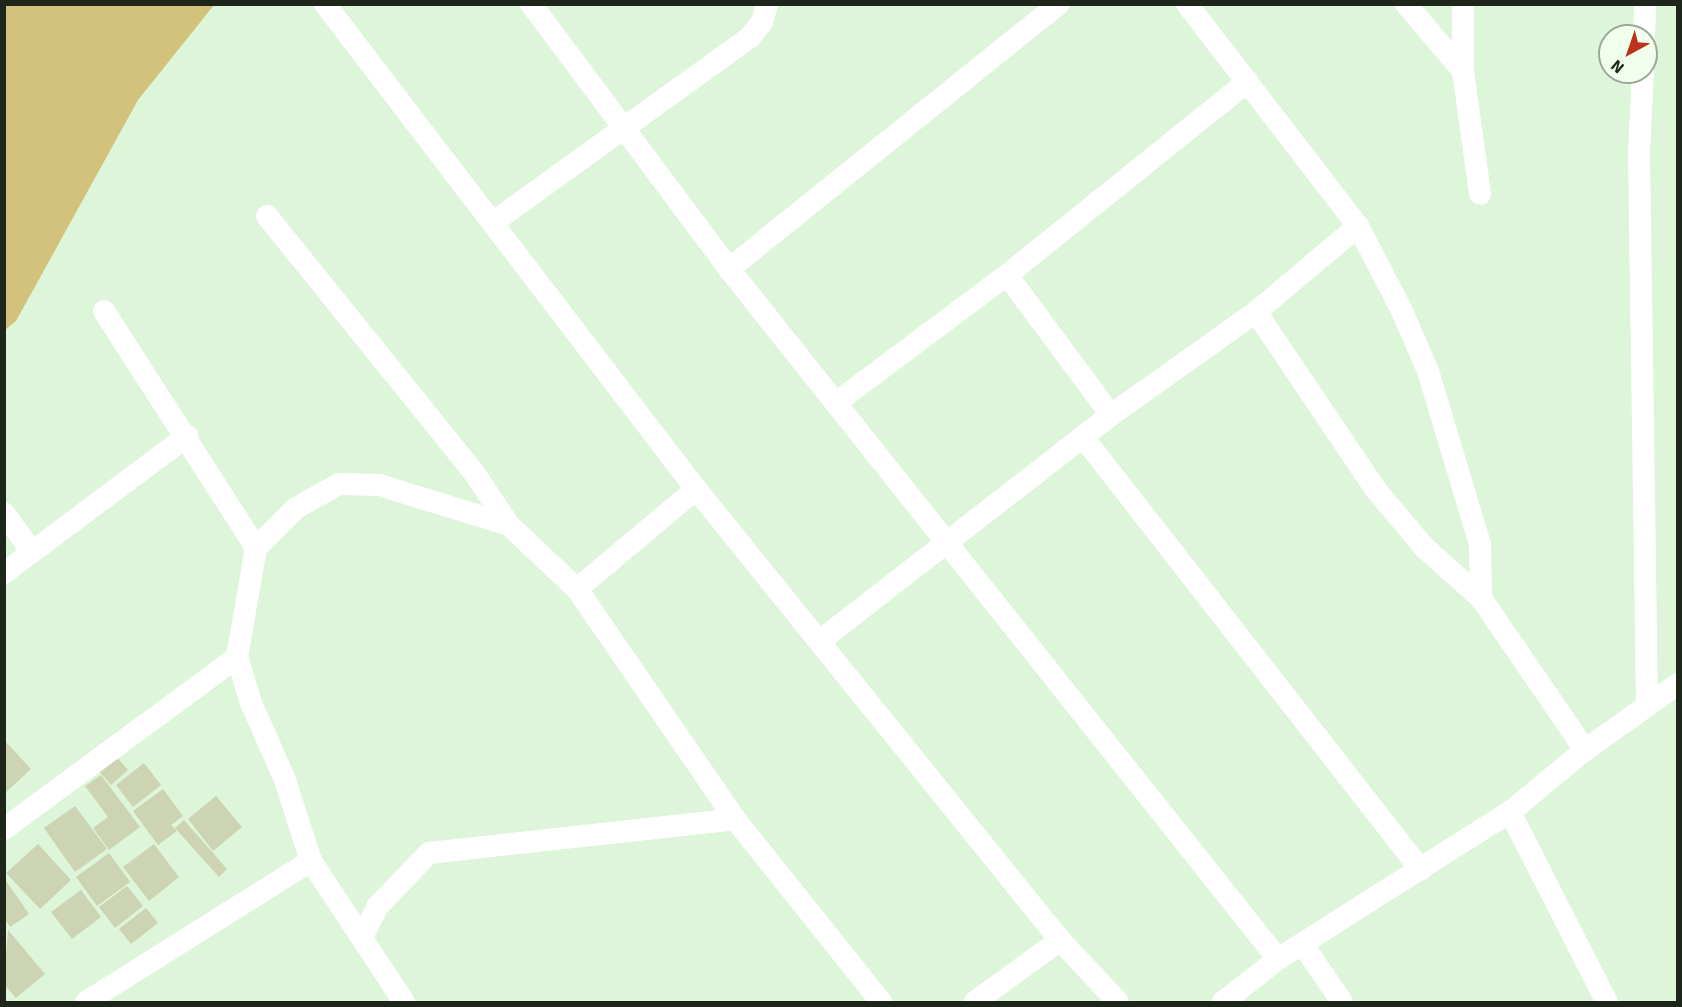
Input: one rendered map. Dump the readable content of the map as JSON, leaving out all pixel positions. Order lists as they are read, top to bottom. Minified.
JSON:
{"north":"bottom left"}
